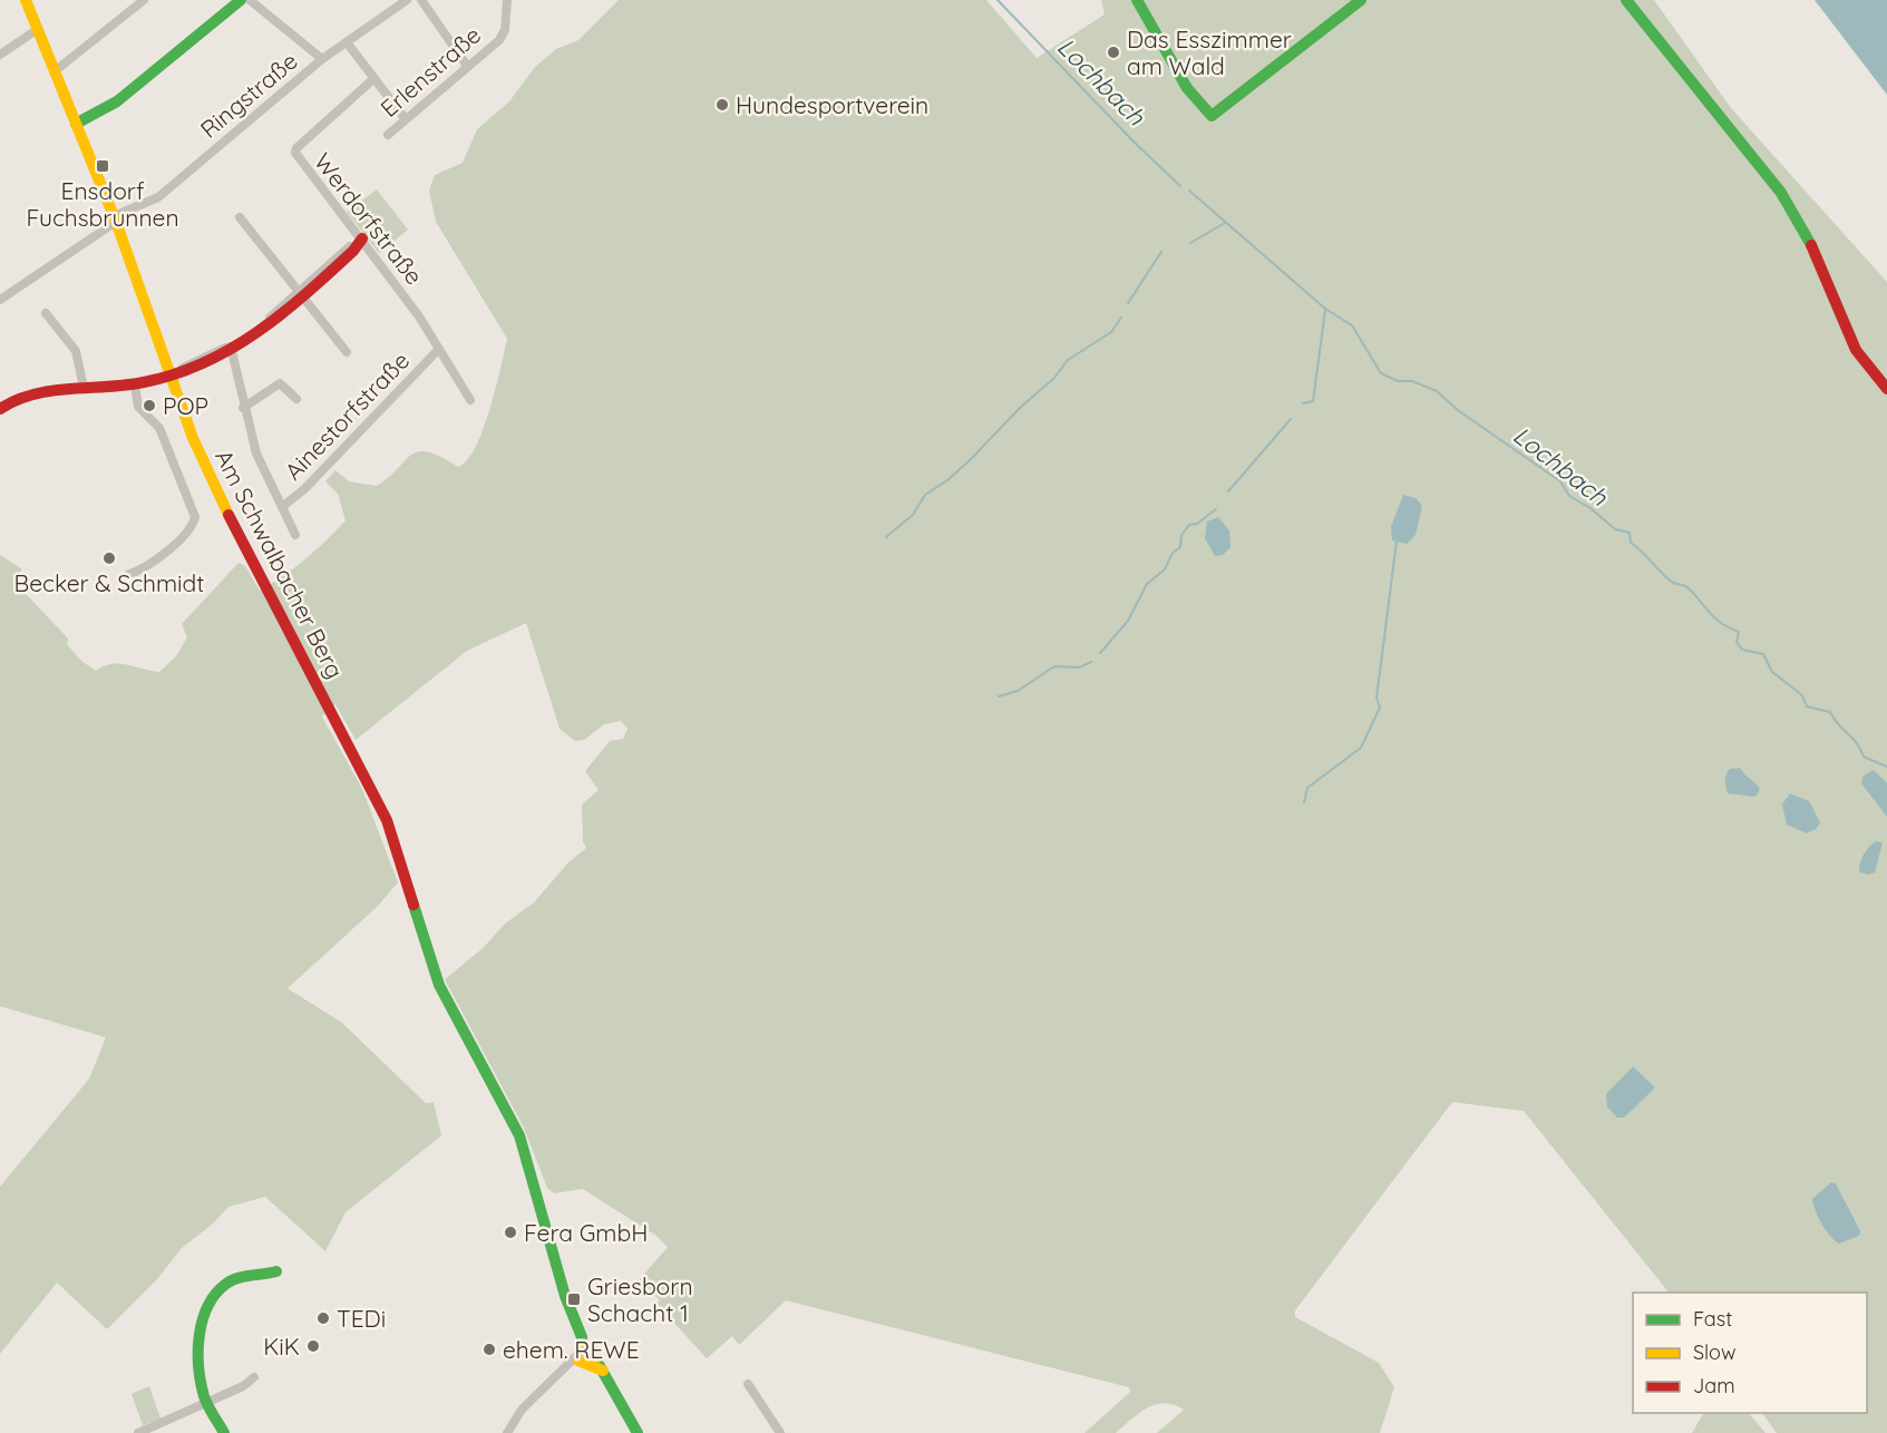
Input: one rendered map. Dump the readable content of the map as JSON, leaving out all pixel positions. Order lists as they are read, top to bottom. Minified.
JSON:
{"streets":{"street":["Erlenstraße","Ringstraße","Werdorfstraße","Ainestorfstraße","Am Schwalbacher Berg"]},"crossings":[["Ringstraße","Am Schwalbacher Berg"],["Werdorfstraße","Ainestorfstraße"]],"water":["Lochbach"],"places":{"other":["Das Esszimmer am Wald","Hundesportverein","POP","Becker & Schmidt","Fera GmbH","TEDi","KiK","ehem. REWE"],"transit":["Ensdorf Fuchsbrunnen","Griesborn Schacht 1"]},"legend":["Fast","Slow","Jam"]}
